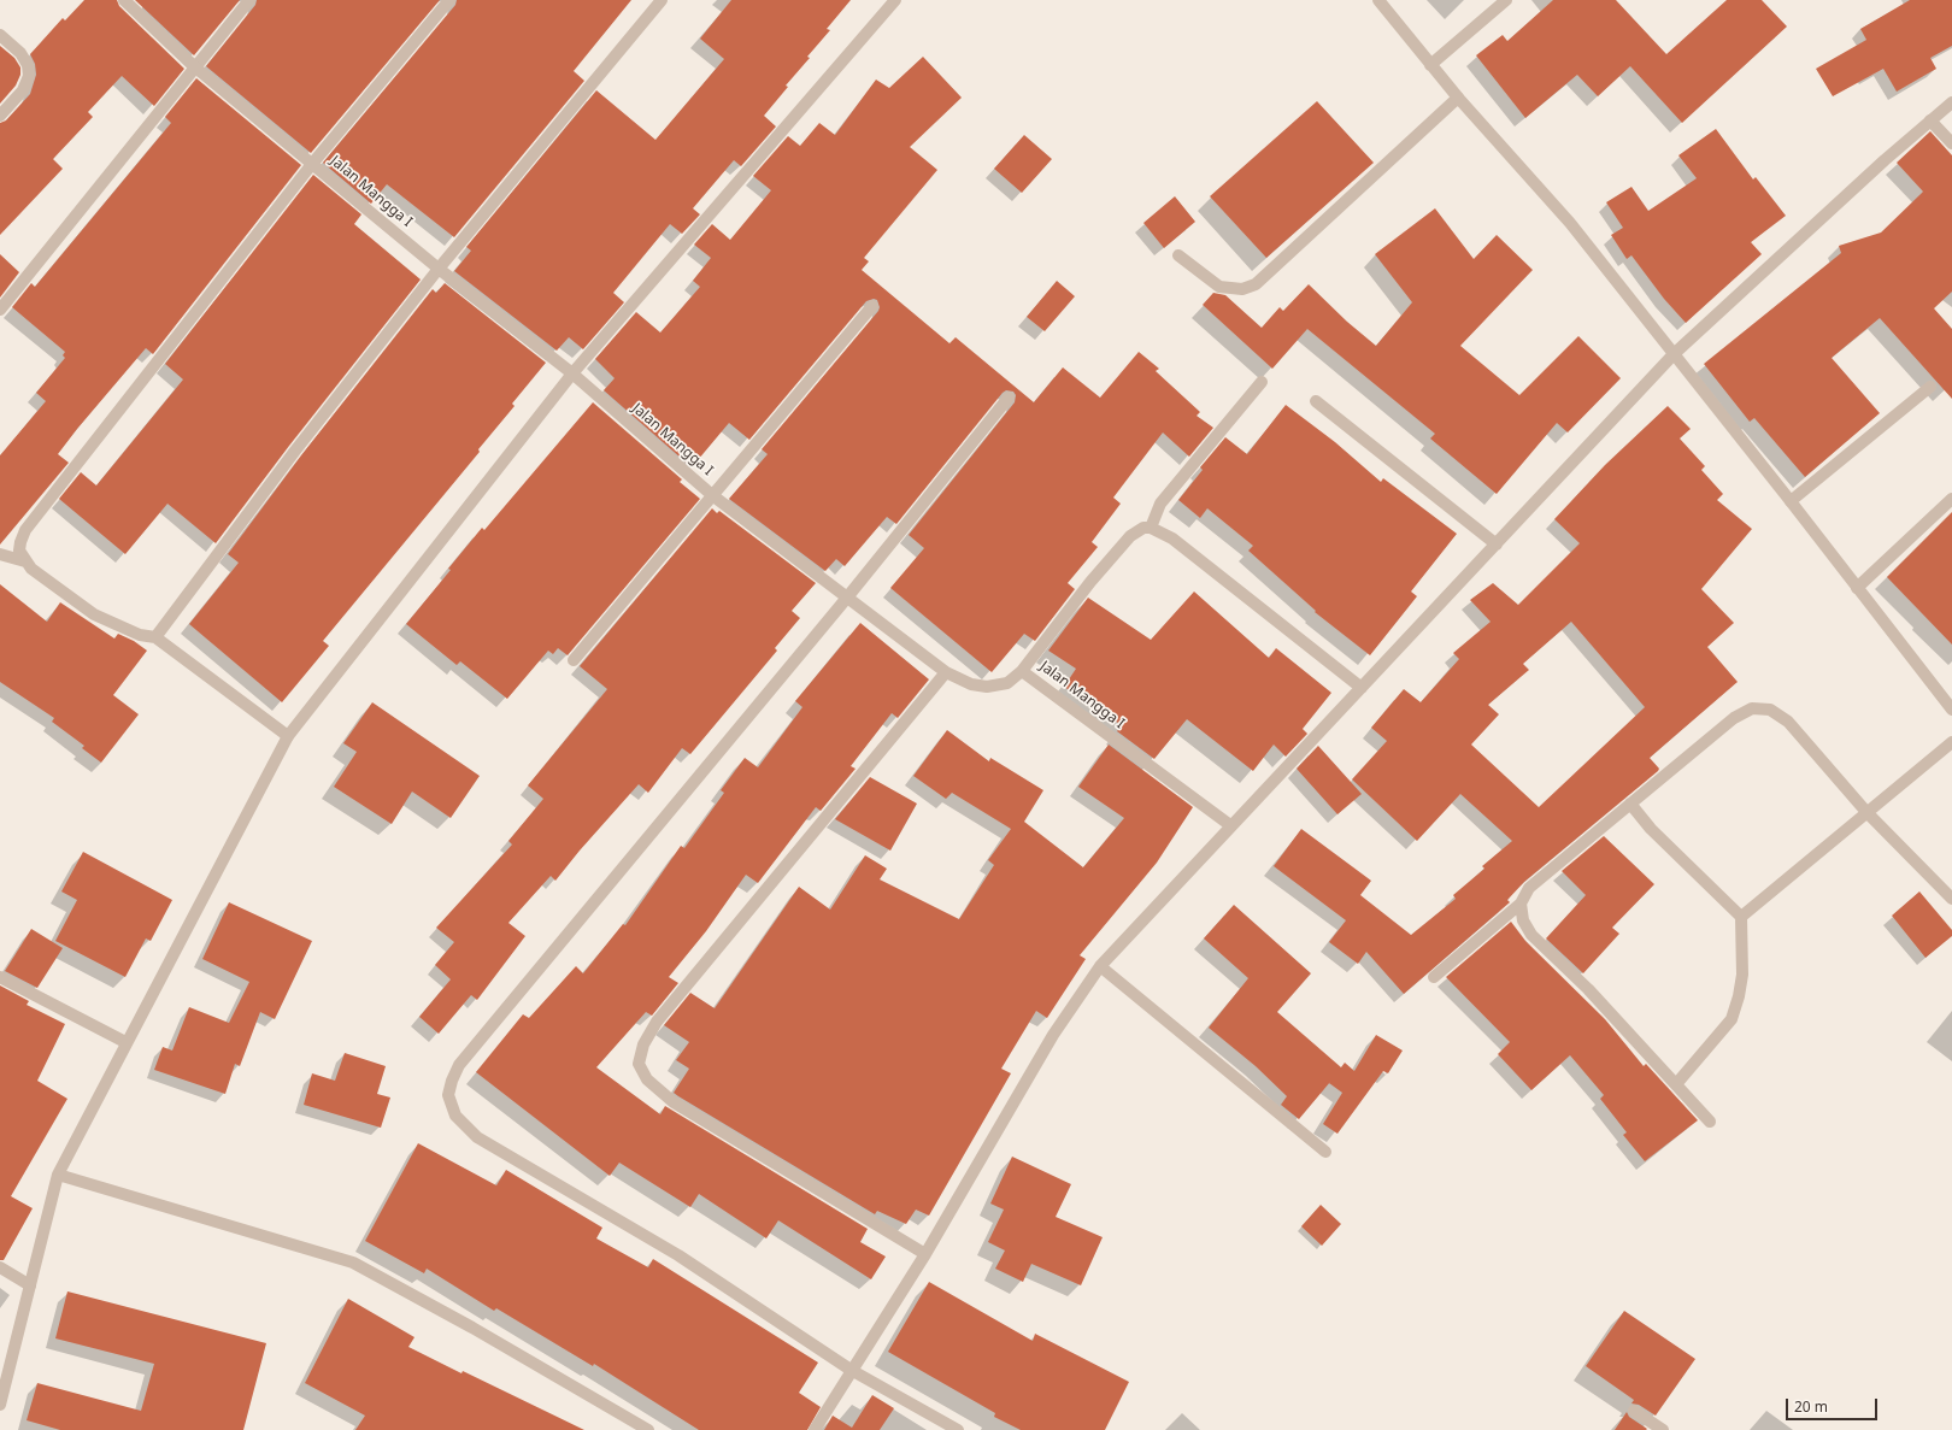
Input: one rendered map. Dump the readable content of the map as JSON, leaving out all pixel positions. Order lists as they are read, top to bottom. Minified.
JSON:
{"streets":{"street":["Jalan Mangga I"]},"scale_bar":"20 m"}
